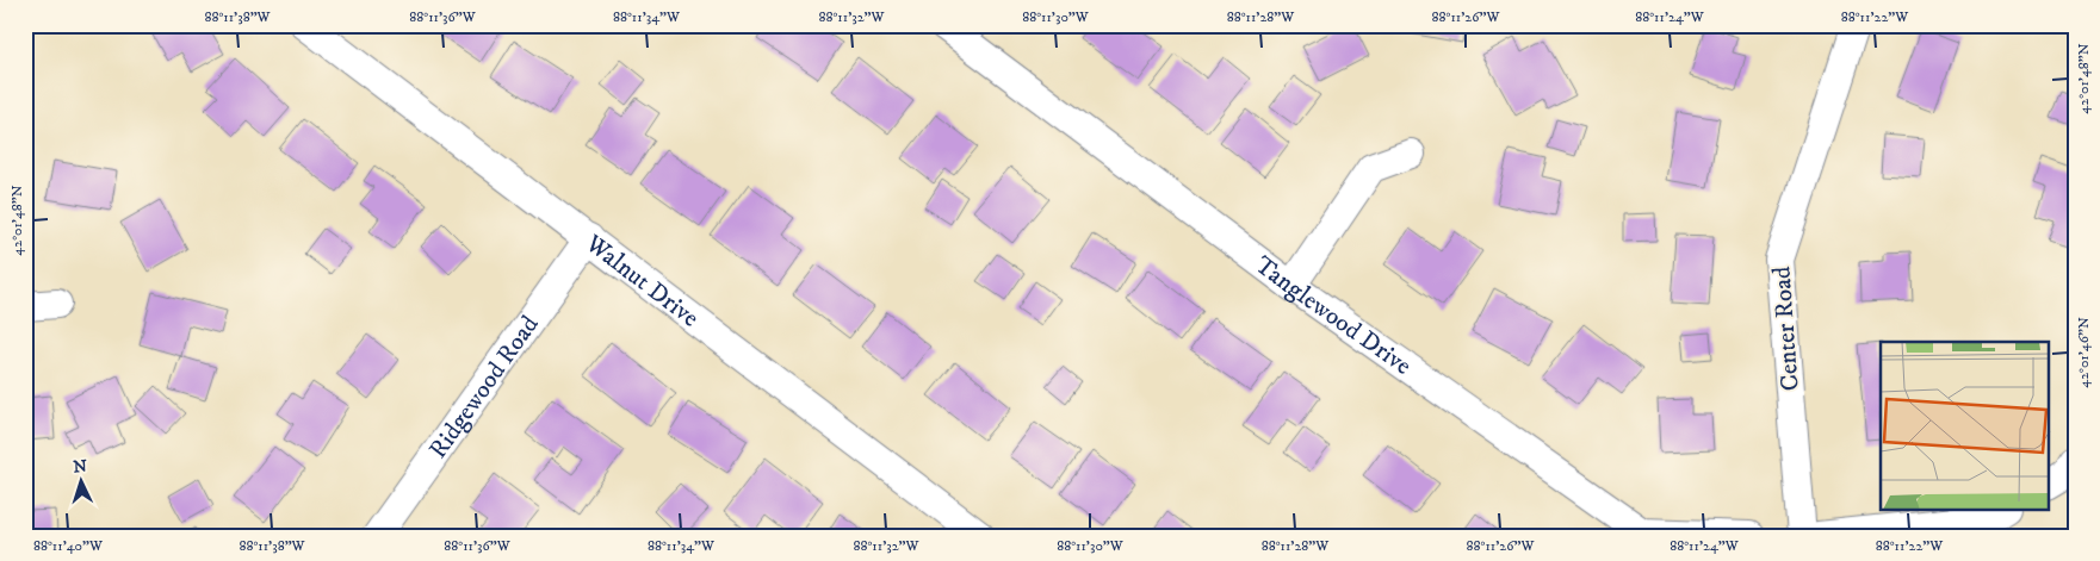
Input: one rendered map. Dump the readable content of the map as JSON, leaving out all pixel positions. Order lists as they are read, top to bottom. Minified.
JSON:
{"streets":{"street":["Walnut Drive","Tanglewood Drive","Center Road","Ridgewood Road"]},"crossings":[["Walnut Drive","Ridgewood Road"]],"north":"top","coordinates":["88°11'38\"W","88°11'36\"W","88°11'34\"W","88°11'32\"W","88°11'30\"W","88°11'28\"W","88°11'26\"W","88°11'24\"W","88°11'22\"W","42°01'48\"N","42°01'46\"N","88°11'40\"W"]}
